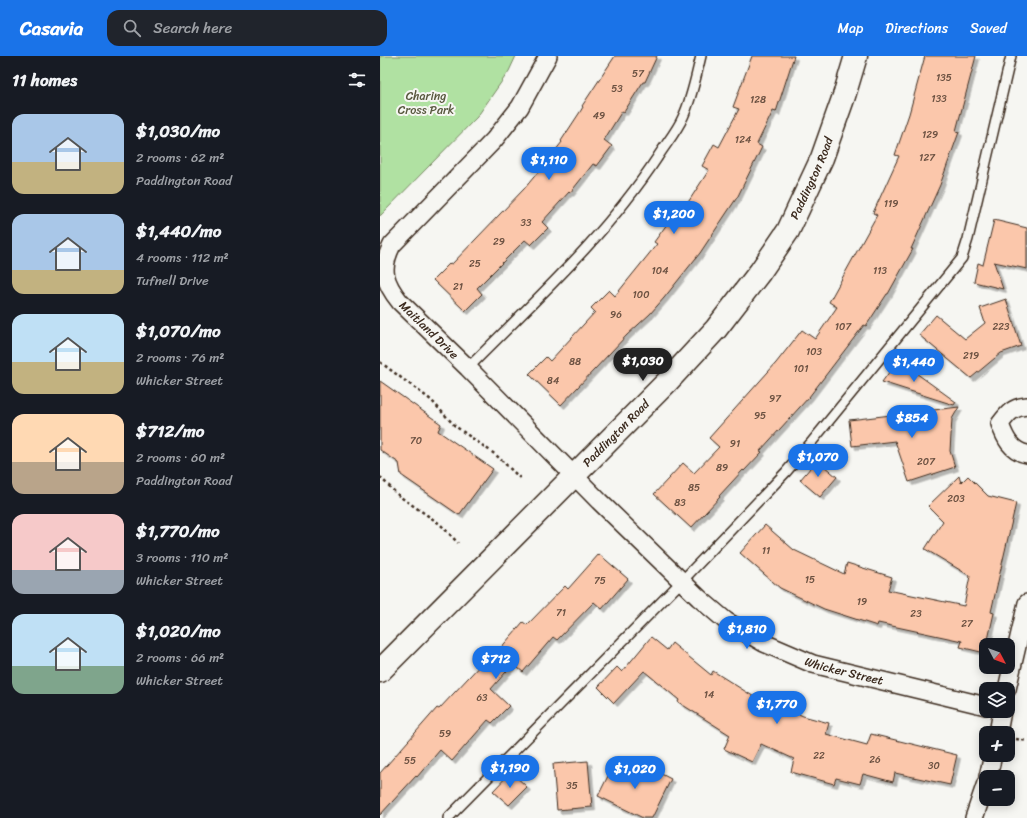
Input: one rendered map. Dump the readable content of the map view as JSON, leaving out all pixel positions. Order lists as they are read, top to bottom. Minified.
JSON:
{"streets":{"street":["Paddington Road","Maitland Drive","Whicker Street"]},"crossings":[["Paddington Road","Maitland Drive"],["Paddington Road","Whicker Street"],["Maitland Drive","Whicker Street"]],"parks":["Charing Cross Park"],"house_numbers":["57","135","53","133","128","49","129","124","127","119","33","29","25","104","113","21","100","96","107","223","103","219","88","101","84","97","95","70","91","207","89","85","203","83","11","15","75","19","71","23","27","14","63","59","22","26","55","30","35"],"north":"bottom right","page":{"header":"Casavia","search":"Search here","nav":["Map","Directions","Saved"],"heading":"11 homes","list":[{"name":"$1,030/mo","note":"2 rooms · 62 m² · Paddington Road"},{"name":"$1,440/mo","note":"4 rooms · 112 m² · Tufnell Drive"},{"name":"$1,070/mo","note":"2 rooms · 76 m² · Whicker Street"},{"name":"$712/mo","note":"2 rooms · 60 m² · Paddington Road"},{"name":"$1,770/mo","note":"3 rooms · 110 m² · Whicker Street"},{"name":"$1,020/mo","note":"2 rooms · 66 m² · Whicker Street"}],"price":["$1,110","$1,200","$1,030","$1,440","$854","$1,070","$1,810","$712","$1,770","$1,190","$1,020"],"map_buttons":["+","−"]}}
